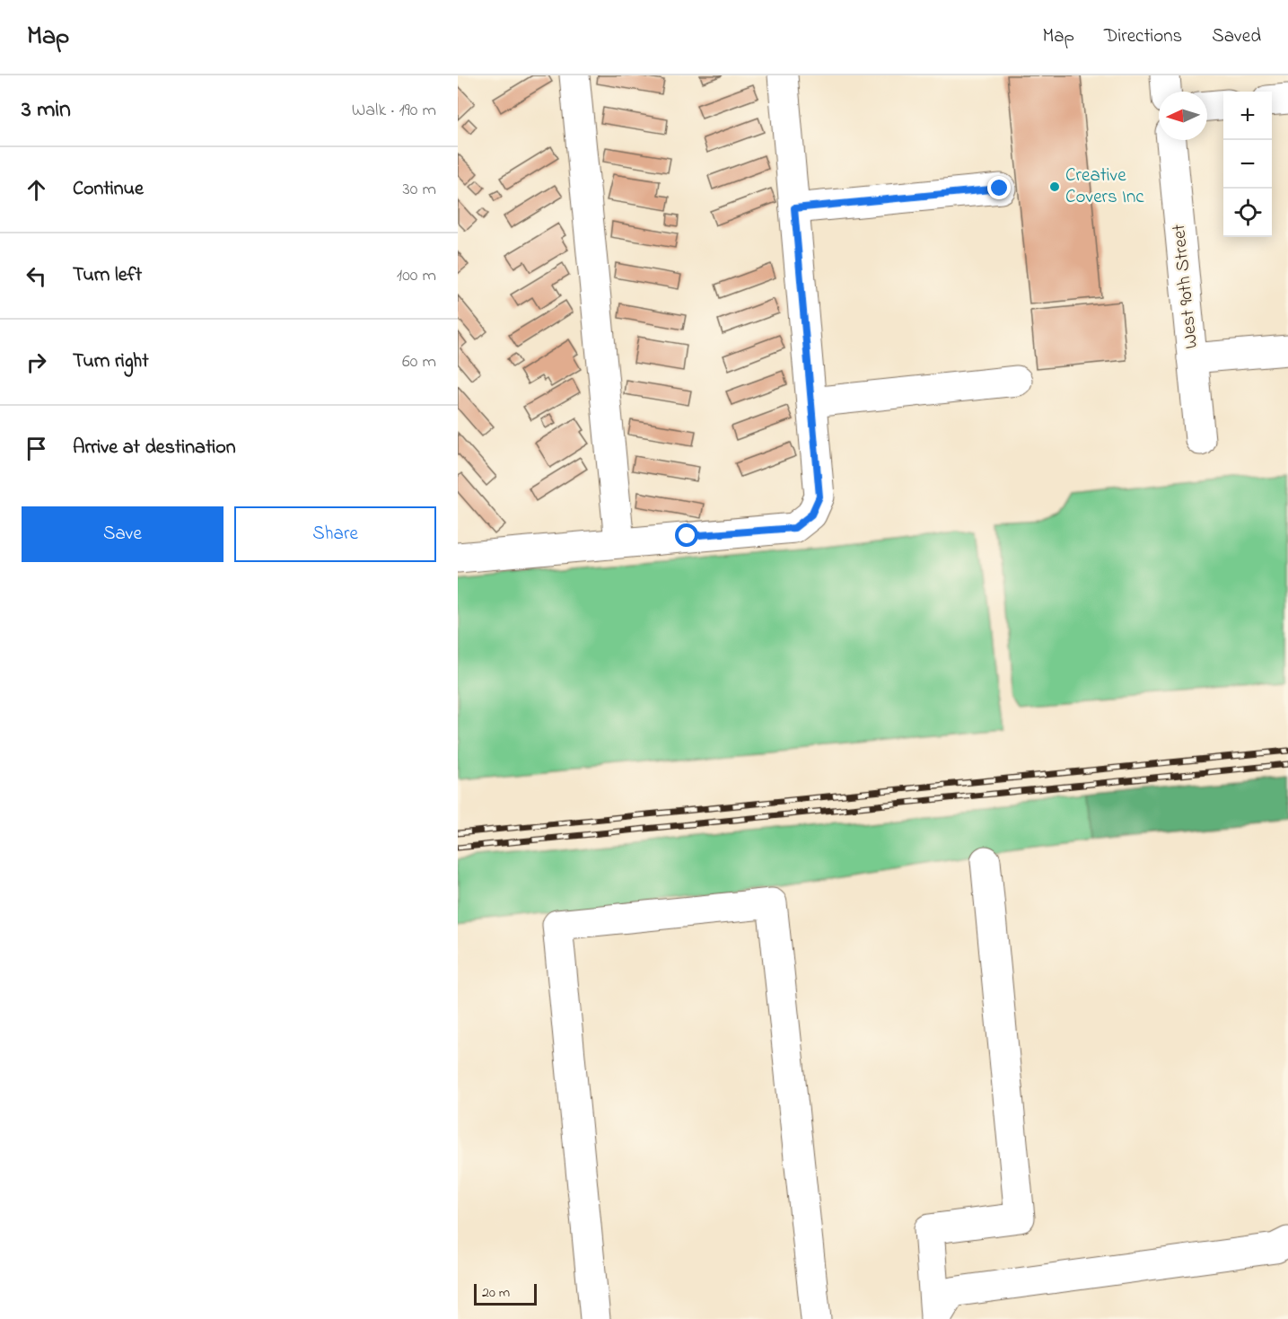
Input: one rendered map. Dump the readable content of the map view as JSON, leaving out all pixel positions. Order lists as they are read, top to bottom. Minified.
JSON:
{"streets":{"street":["West 90th Street"]},"places":["Creative Covers Inc"],"scale_bar":"20 m","north":"left","page":{"header":"Map","nav":["Map","Directions","Saved"],"heading":["3 min","Walk · 190 m"],"map_buttons":["+","−"],"list":[["Continue","30 m"],["Turn left","100 m"],["Turn right","60 m"],"Arrive at destination"],"buttons":["Save","Share"],"scale":"20 m"}}
